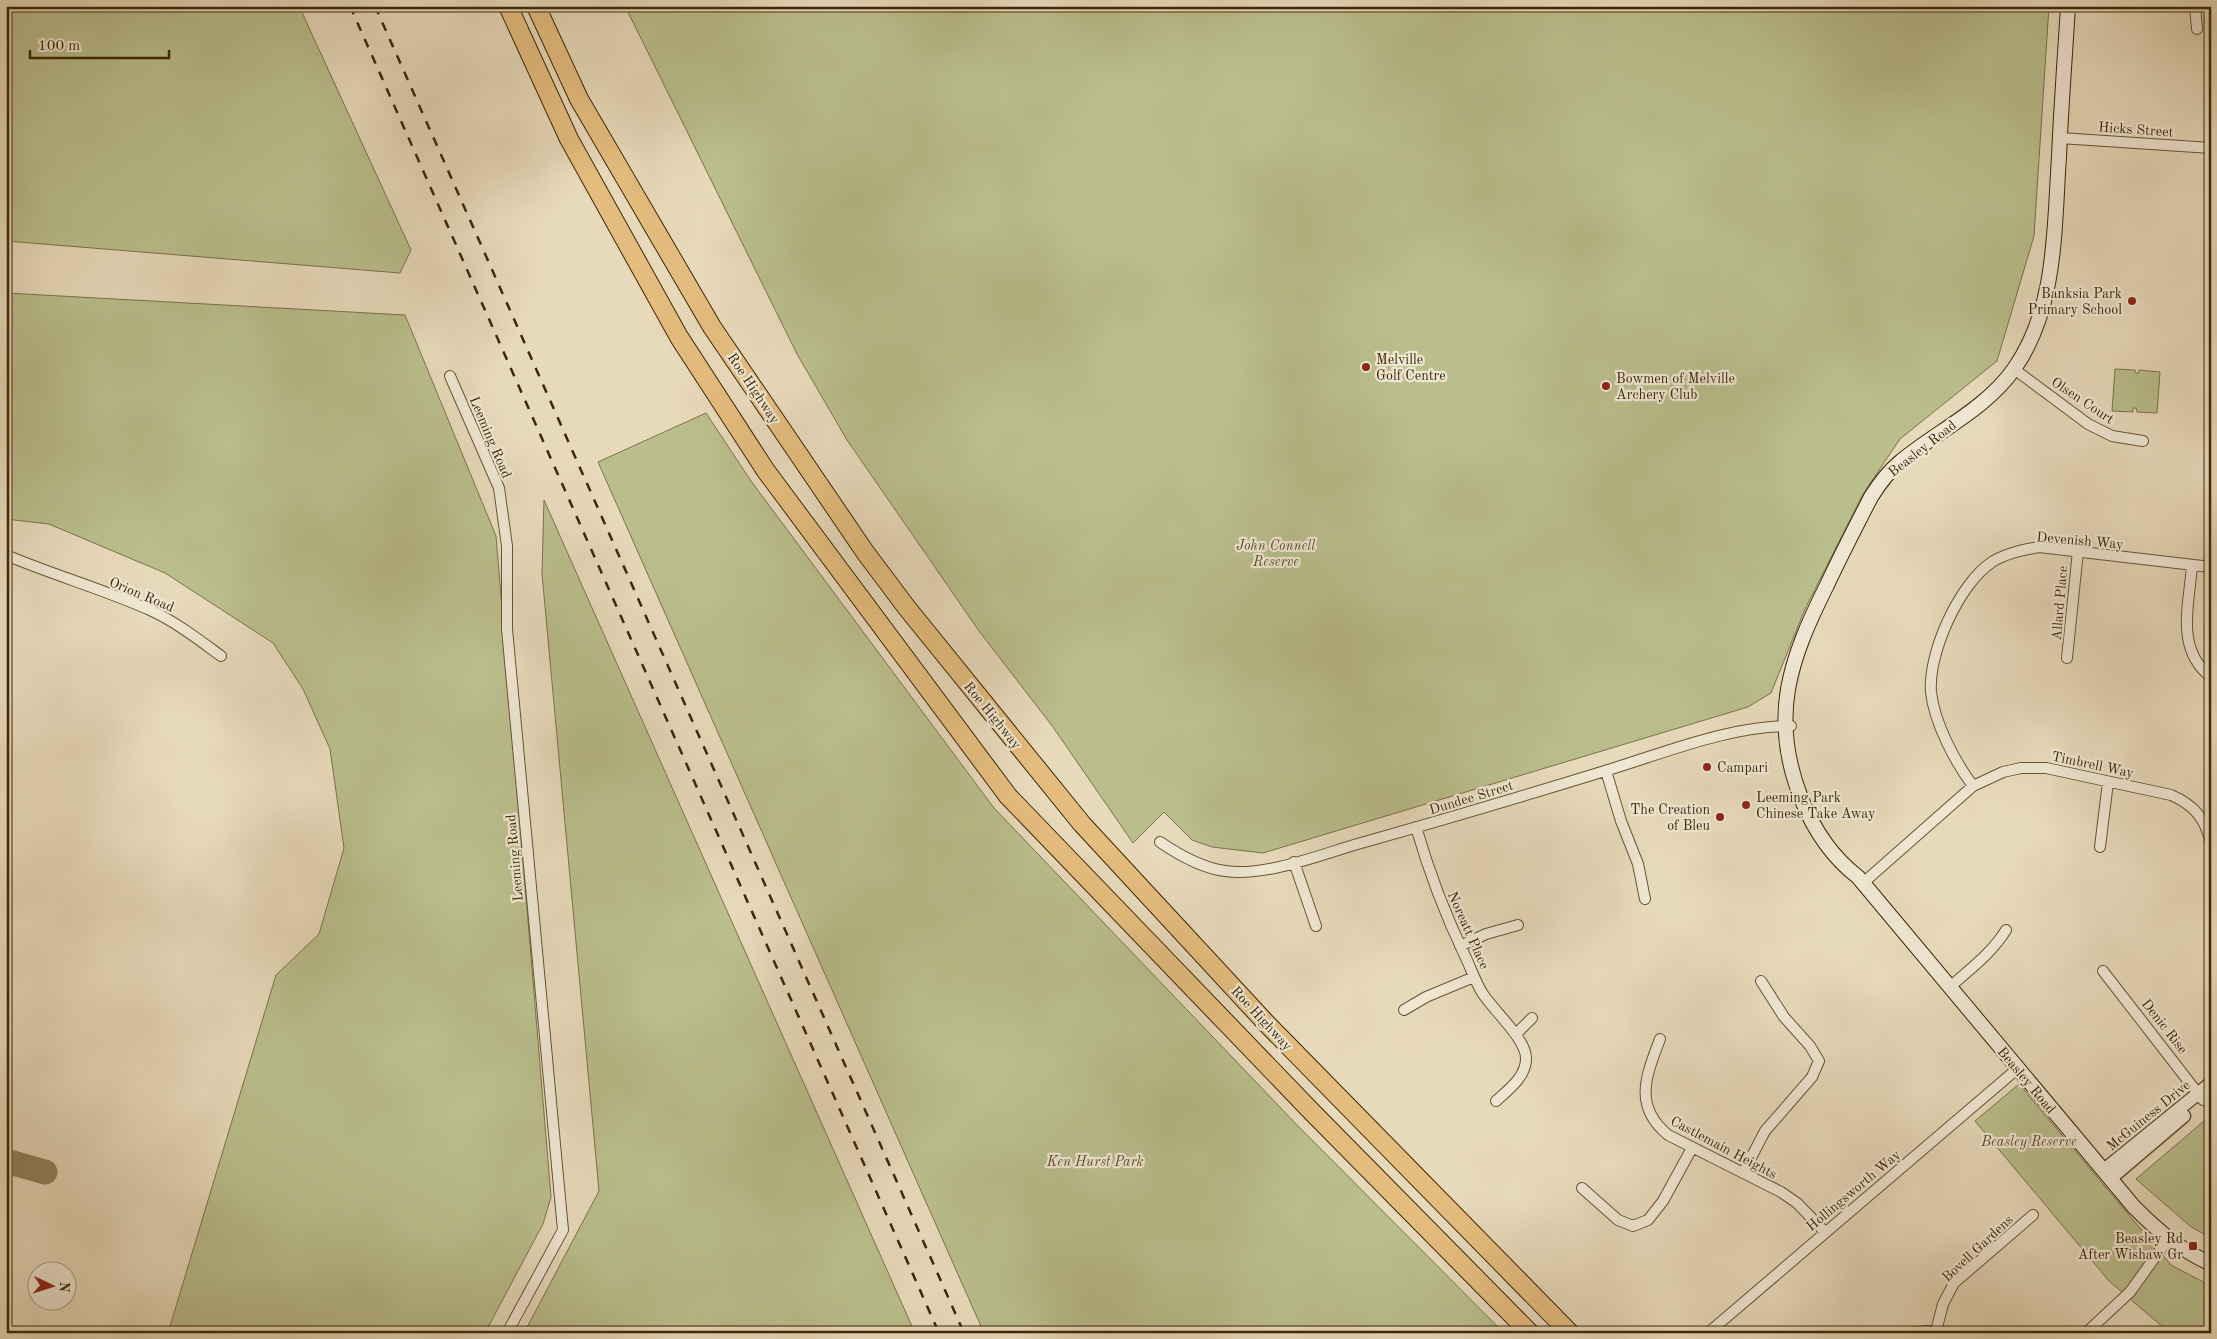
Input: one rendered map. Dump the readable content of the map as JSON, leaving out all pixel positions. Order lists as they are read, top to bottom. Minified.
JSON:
{"streets":{"highway":["Roe Highway"],"main road":["Beasley Road"],"street":["Hicks Street","Olsen Court","Leeming Road","Devenish Way","Orion Road","Allard Place","Timbrell Way","Dundee Street","Noreatt Place","Denic Rise","McGuiness Drive","Castlemain Heights","Hollingsworth Way","Bovell Gardens"]},"crossings":[["Hicks Street","Beasley Road"],["Olsen Court","Beasley Road"],["Beasley Road","Timbrell Way"],["Beasley Road","Dundee Street"],["Beasley Road","McGuiness Drive"],["Beasley Road","Hollingsworth Way"],["Devenish Way","Allard Place"],["Devenish Way","Timbrell Way"],["Dundee Street","Noreatt Place"],["Denic Rise","McGuiness Drive"],["Castlemain Heights","Hollingsworth Way"]],"parks":["John Connell Reserve","Beasley Reserve","Ken Hurst Park"],"places":{"other":["Banksia Park Primary School","Melville Golf Centre","Bowmen of Melville Archery Club","Campari","Leeming Park Chinese Take Away","The Creation of Bleu"],"transit":["Beasley Rd After Wishaw Gr"]},"scale_bar":"100 m","north":"right"}
